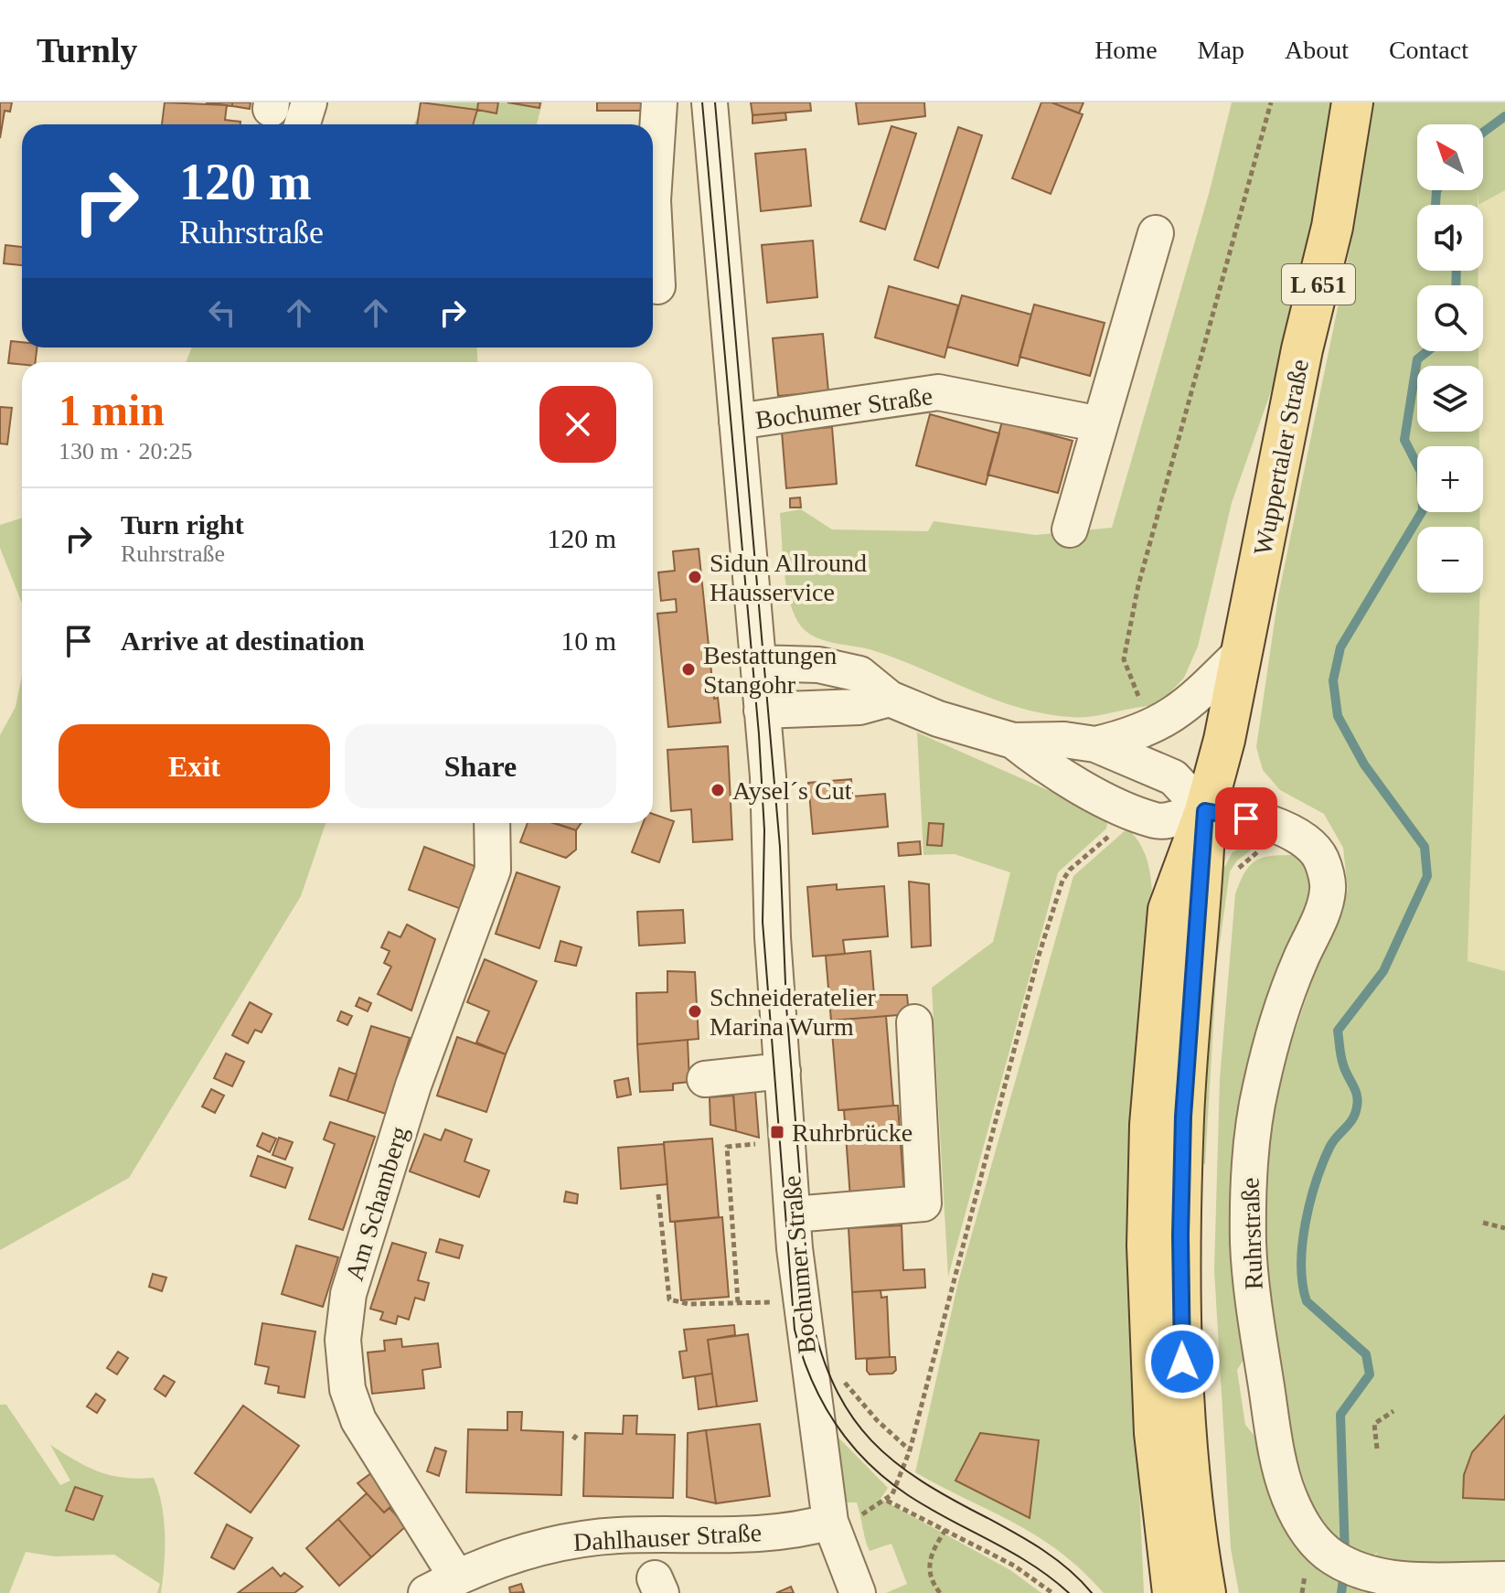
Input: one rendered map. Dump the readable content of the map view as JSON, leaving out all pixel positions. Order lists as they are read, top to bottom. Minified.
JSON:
{"streets":{"main road":["L 651","Wuppertaler Straße"],"street":["Bochumer Straße","Am Schamberg","Ruhrstraße","Dahlhauser Straße"]},"crossings":[["L 651","Wuppertaler Straße"],["L 651","Ruhrstraße"],["Bochumer Straße","Dahlhauser Straße"],["Wuppertaler Straße","Ruhrstraße"],["Am Schamberg","Dahlhauser Straße"]],"places":{"other":["Sidun Allround Hausservice","Bestattungen Stangohr","Aysel´s Cut","Schneideratelier Marina Wurm"],"transit":["Ruhrbrücke"]},"north":"top left","page":{"header":"Turnly","nav":["Home","Map","About","Contact"],"map_buttons":["+","−"],"turn":["120 m","Ruhrstraße"],"heading":["1 min","130 m · 20:25"],"list":[{"name":"Turn right","note":"Ruhrstraße","value":"120 m"},{"name":"Arrive at destination","value":"10 m"}],"buttons":["Exit","Share"]}}
